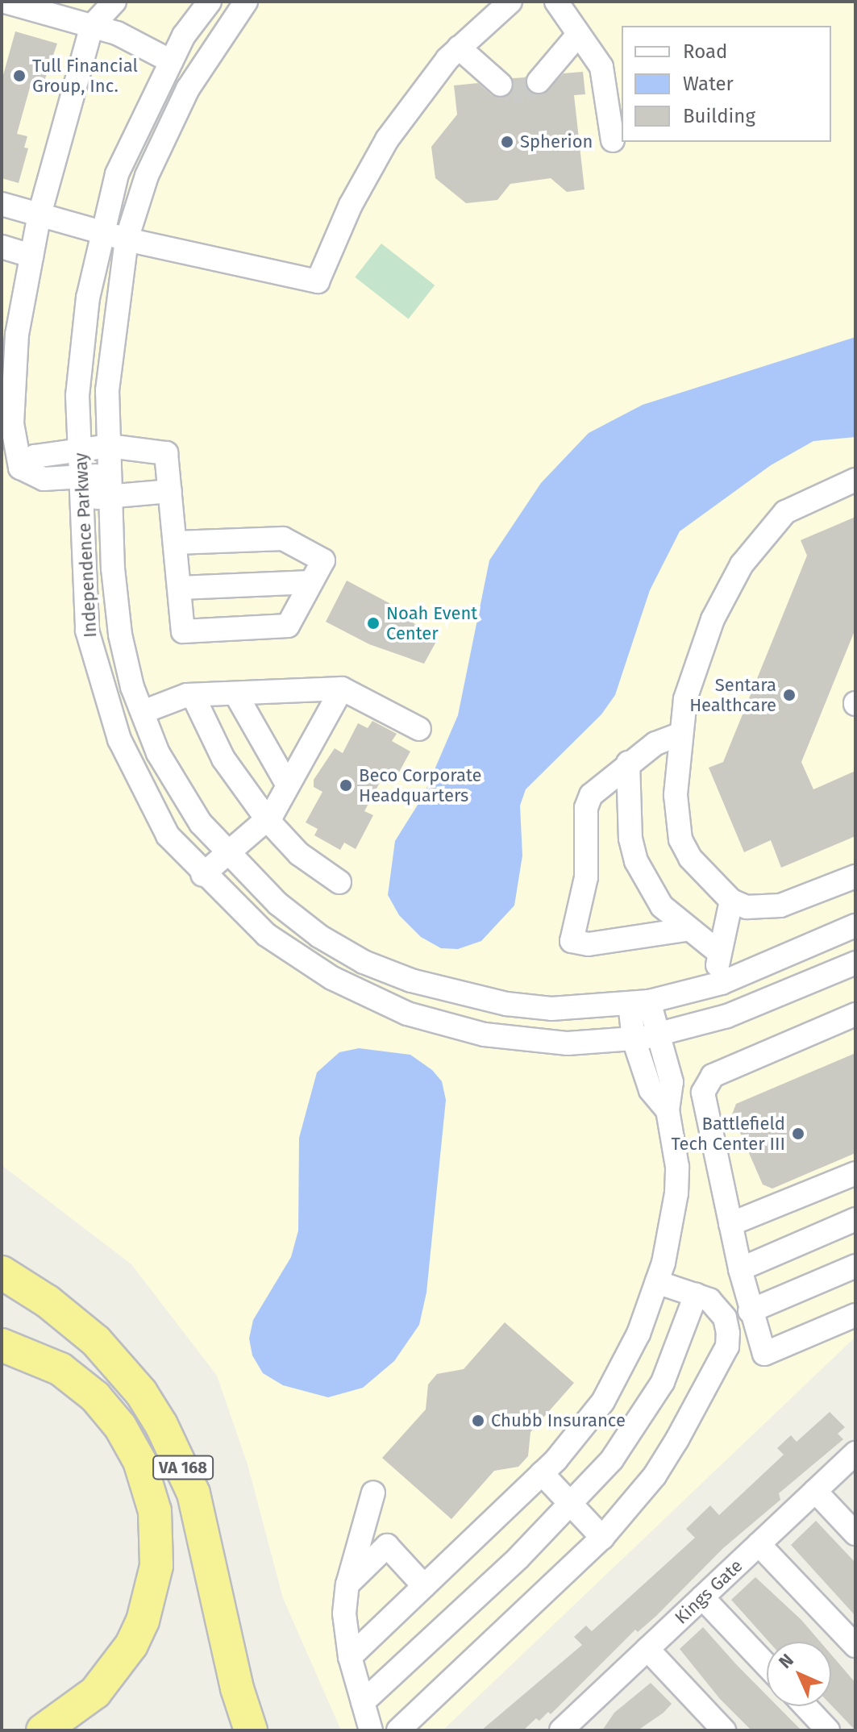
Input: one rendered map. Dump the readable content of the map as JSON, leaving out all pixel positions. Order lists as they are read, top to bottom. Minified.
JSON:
{"streets":{"highway":["VA 168"],"street":["Independence Parkway","Kings Gate"]},"places":["Tull Financial Group, Inc.","Spherion","Noah Event Center","Sentara Healthcare","Beco Corporate Headquarters","Battlefield Tech Center III","Chubb Insurance"],"legend":["Road","Water","Building"],"north":"top left"}
